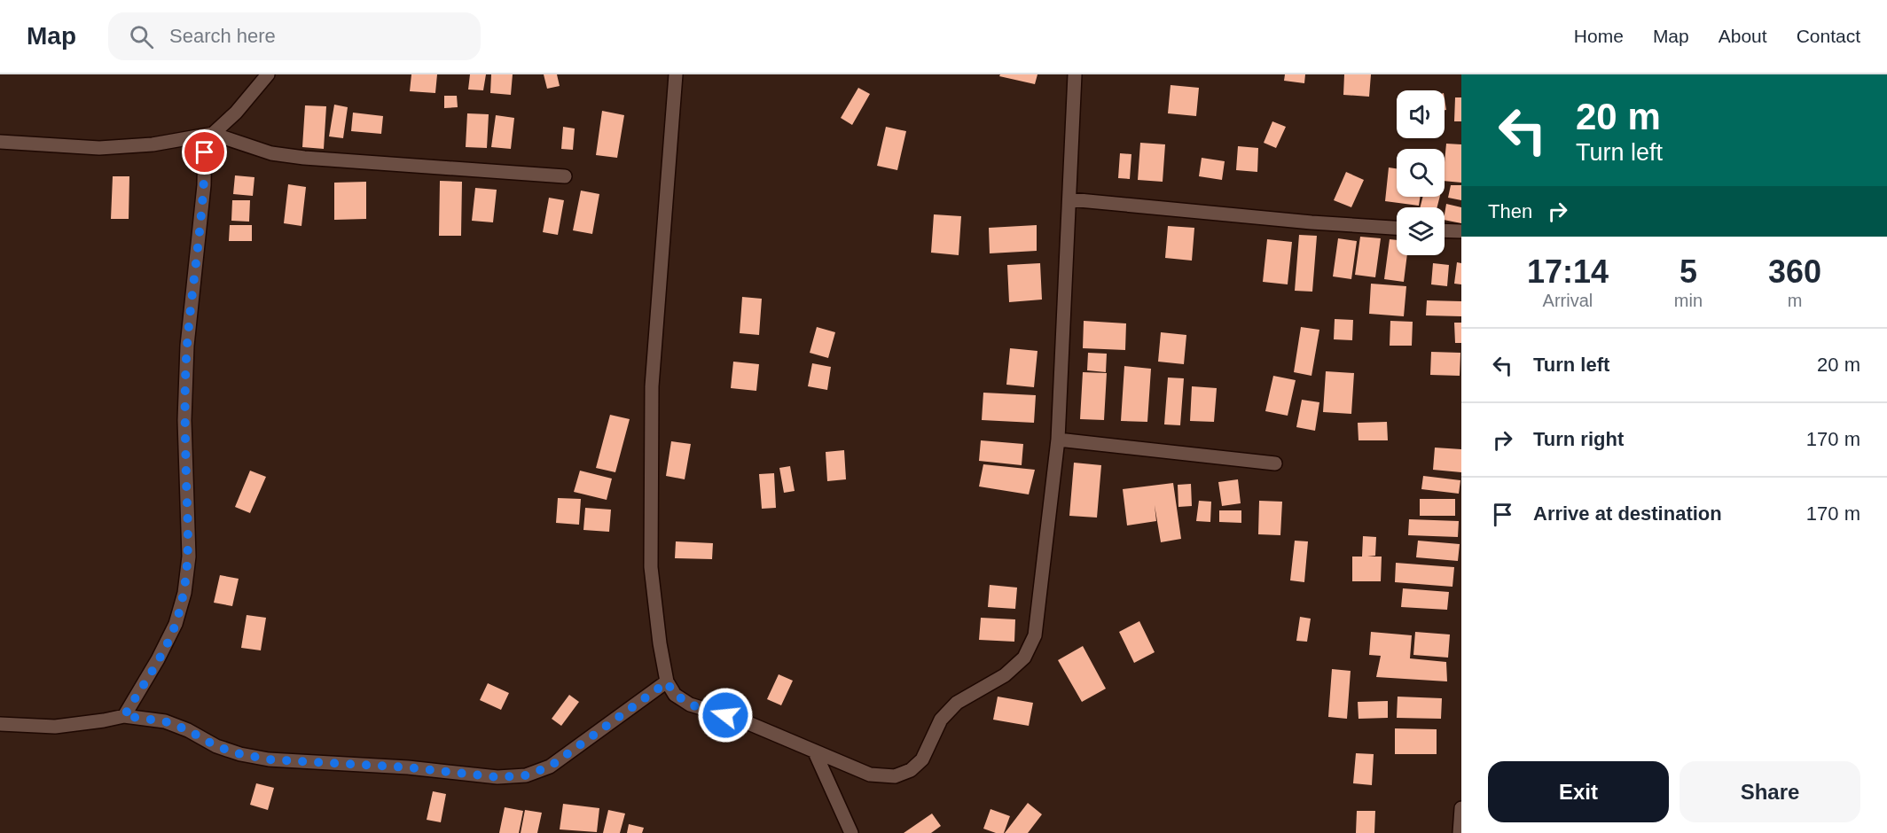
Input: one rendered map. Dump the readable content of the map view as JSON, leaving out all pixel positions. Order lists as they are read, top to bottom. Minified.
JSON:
{"page":{"header":"Map","search":"Search here","nav":["Home","Map","About","Contact"],"turn":["20 m","Turn left"],"then":"Then","eta":["17:14","Arrival","5","min","360","m"],"list":[{"name":"Turn left","value":"20 m"},{"name":"Turn right","value":"170 m"},{"name":"Arrive at destination","value":"170 m"}],"buttons":["Exit","Share"]}}
